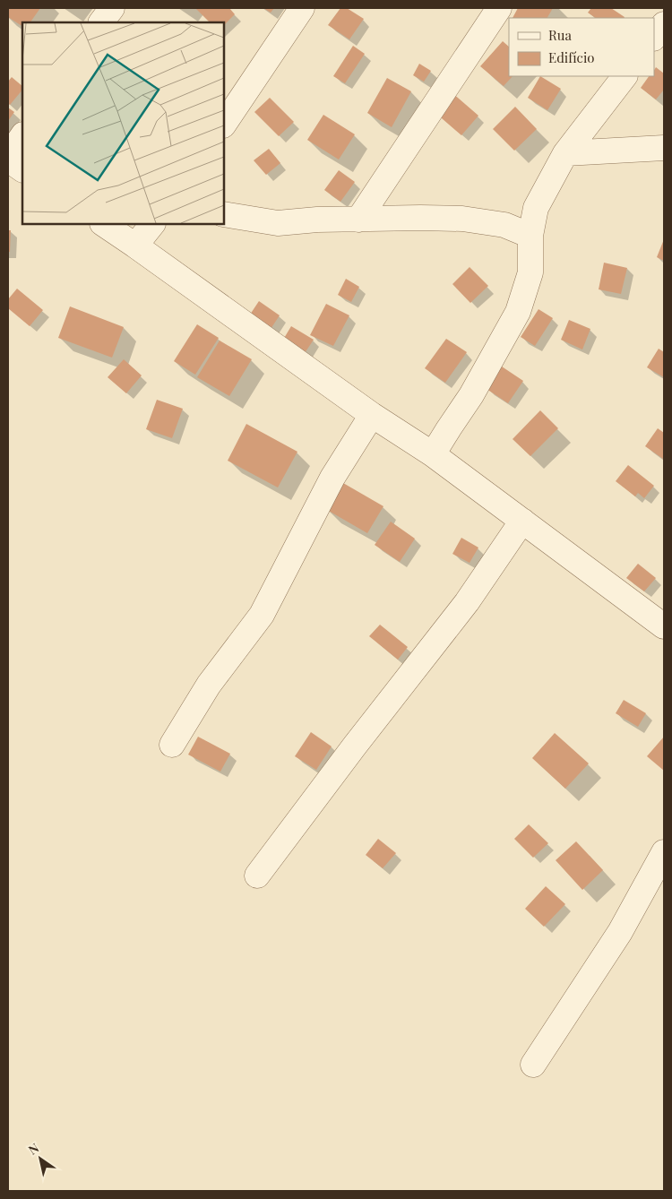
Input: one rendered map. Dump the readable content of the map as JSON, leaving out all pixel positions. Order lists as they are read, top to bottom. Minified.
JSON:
{"legend":["Rua","Edifício"],"north":"top left"}
